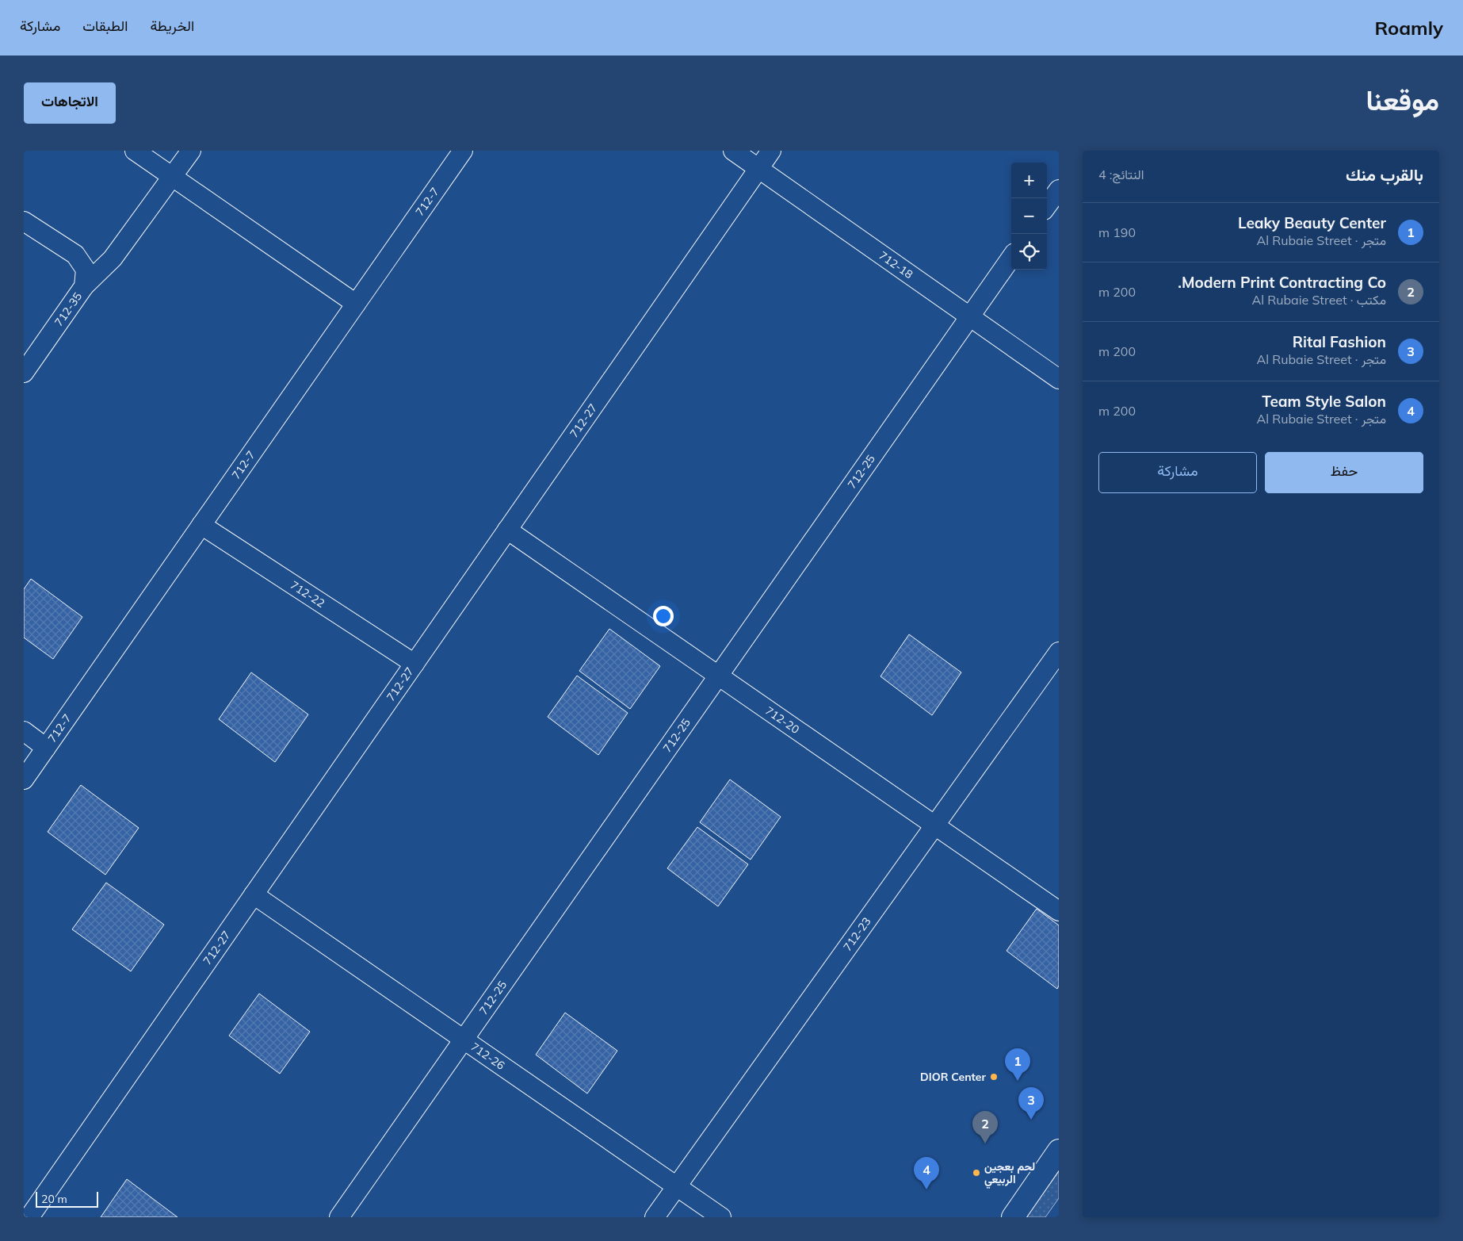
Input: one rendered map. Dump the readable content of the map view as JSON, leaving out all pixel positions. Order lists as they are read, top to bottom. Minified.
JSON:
{"streets":{"street":["712-7","712-18","712-35","712-27","712-25","712-22","712-20","712-23","712-26"]},"crossings":[["712-7","712-22"],["712-18","712-27"],["712-18","712-25"],["712-27","712-22"],["712-27","712-20"],["712-27","712-26"],["712-25","712-20"],["712-25","712-26"],["712-20","712-23"],["712-23","712-26"]],"places":["DIOR Center","لحم بعجين الربيعي"],"scale_bar":"20 m","page":{"header":"Roamly","nav":["الخريطة","الطبقات","مشاركة"],"title":"موقعنا","buttons":["الاتجاهات",["حفظ","مشاركة"]],"heading":["بالقرب منك","النتائج: 4"],"map_buttons":["+","−"],"list":[{"mark":"1","name":"Leaky Beauty Center","note":"متجر · Al Rubaie Street","value":"190 m"},{"mark":"2","name":"Modern Print Contracting Co.","note":"مكتب · Al Rubaie Street","value":"200 m"},{"mark":"3","name":"Rital Fashion","note":"متجر · Al Rubaie Street","value":"200 m"},{"mark":"4","name":"Team Style Salon","note":"متجر · Al Rubaie Street","value":"200 m"}],"pins":["1","3","2","4"],"scale":"20 m"}}
